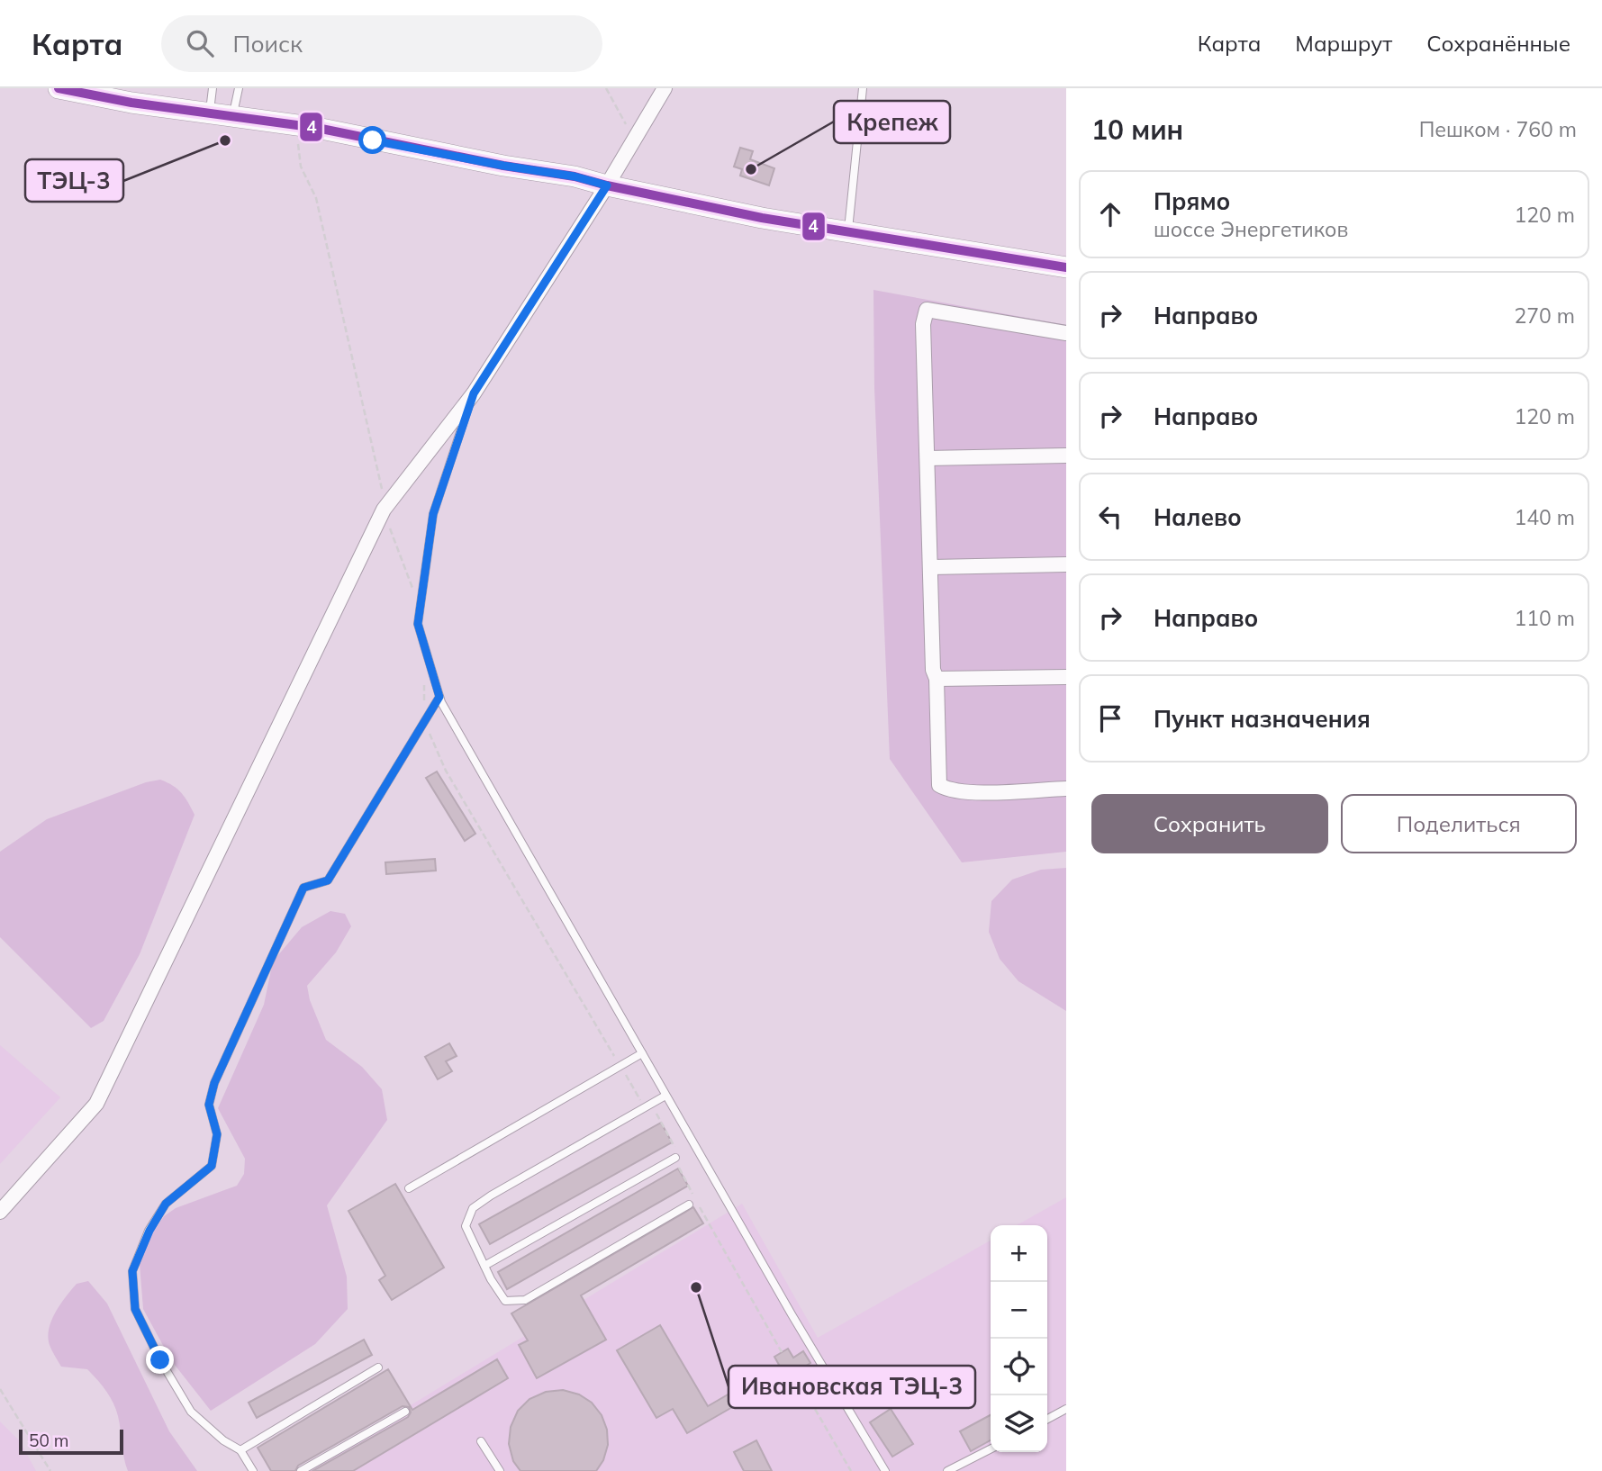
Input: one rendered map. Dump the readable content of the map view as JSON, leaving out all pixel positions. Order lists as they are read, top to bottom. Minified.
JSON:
{"places":["ТЭЦ-3","Крепеж","Ивановская ТЭЦ-3"],"lines":["transit line 4"],"scale_bar":"50 m","page":{"header":"Карта","search":"Поиск","nav":["Карта","Маршрут","Сохранённые"],"heading":["10 мин","Пешком · 760 m"],"list":[["Прямо","шоссе Энергетиков","120 m"],["Направо","270 m"],["Направо","120 m"],["Налево","140 m"],["Направо","110 m"],"Пункт назначения"],"buttons":["Сохранить","Поделиться"],"map_buttons":["+","−"],"scale":"50 m"}}
